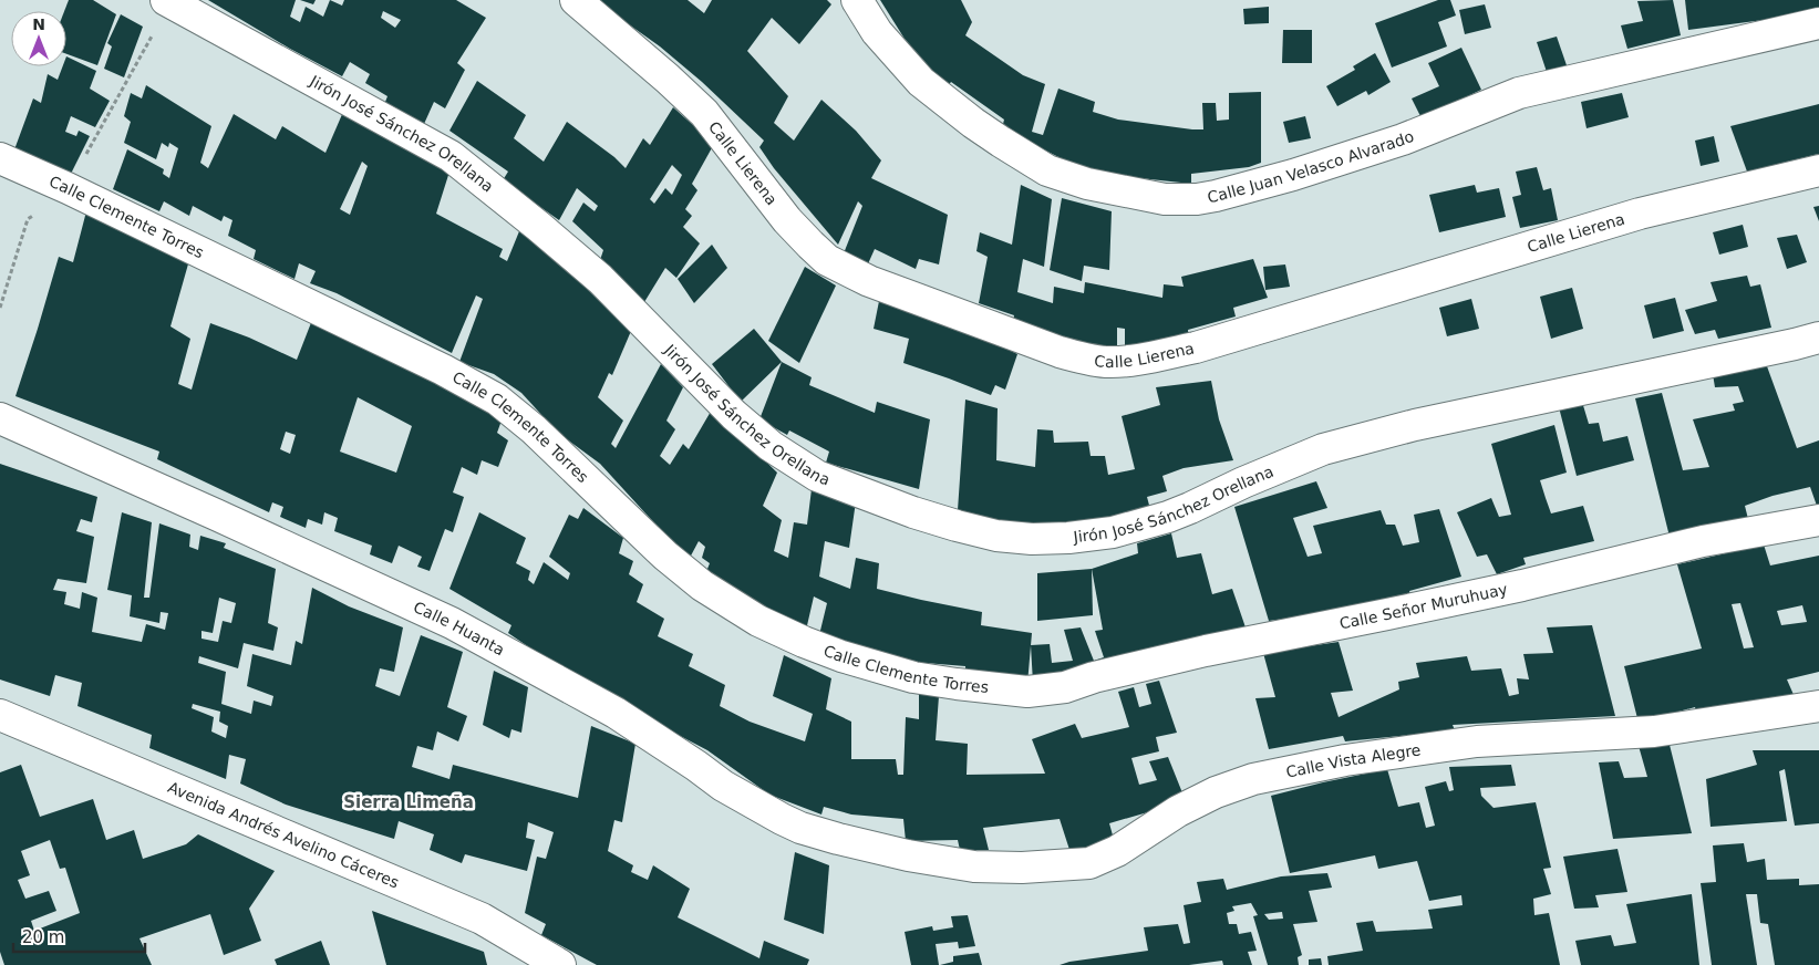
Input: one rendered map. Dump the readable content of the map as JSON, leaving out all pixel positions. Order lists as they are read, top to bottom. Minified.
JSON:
{"streets":{"street":["Jirón José Sánchez Orellana","Calle Lierena","Calle Juan Velasco Alvarado","Calle Clemente Torres","Calle Señor Muruhuay","Calle Huanta","Calle Vista Alegre","Avenida Andrés Avelino Cáceres"]},"crossings":[["Calle Clemente Torres","Calle Señor Muruhuay"],["Calle Huanta","Calle Vista Alegre"]],"districts":["Sierra Limeña"],"scale_bar":"20 m","north":"top"}
